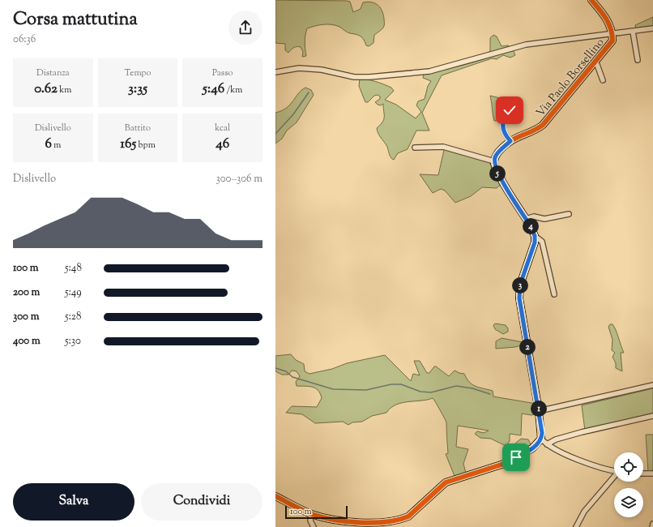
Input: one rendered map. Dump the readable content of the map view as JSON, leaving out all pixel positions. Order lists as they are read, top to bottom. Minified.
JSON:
{"streets":{"street":["Via Paolo Borsellino"]},"scale_bar":"100 m","page":{"heading":["Corsa mattutina","06:36"],"stats":[["Distanza","0.62 km"],["Tempo","3:35"],["Passo","5:46 /km"],["Dislivello","6 m"],["Battito","165 bpm"],["kcal","46"]],"chart":["Dislivello","300–306 m"],"pins":["5","4","3","2","1"],"list":[{"name":"100 m","note":"5:48"},{"name":"200 m","note":"5:49"},{"name":"300 m","note":"5:28"},{"name":"400 m","note":"5:30"}],"buttons":["Salva","Condividi"],"scale":"100 m"}}
